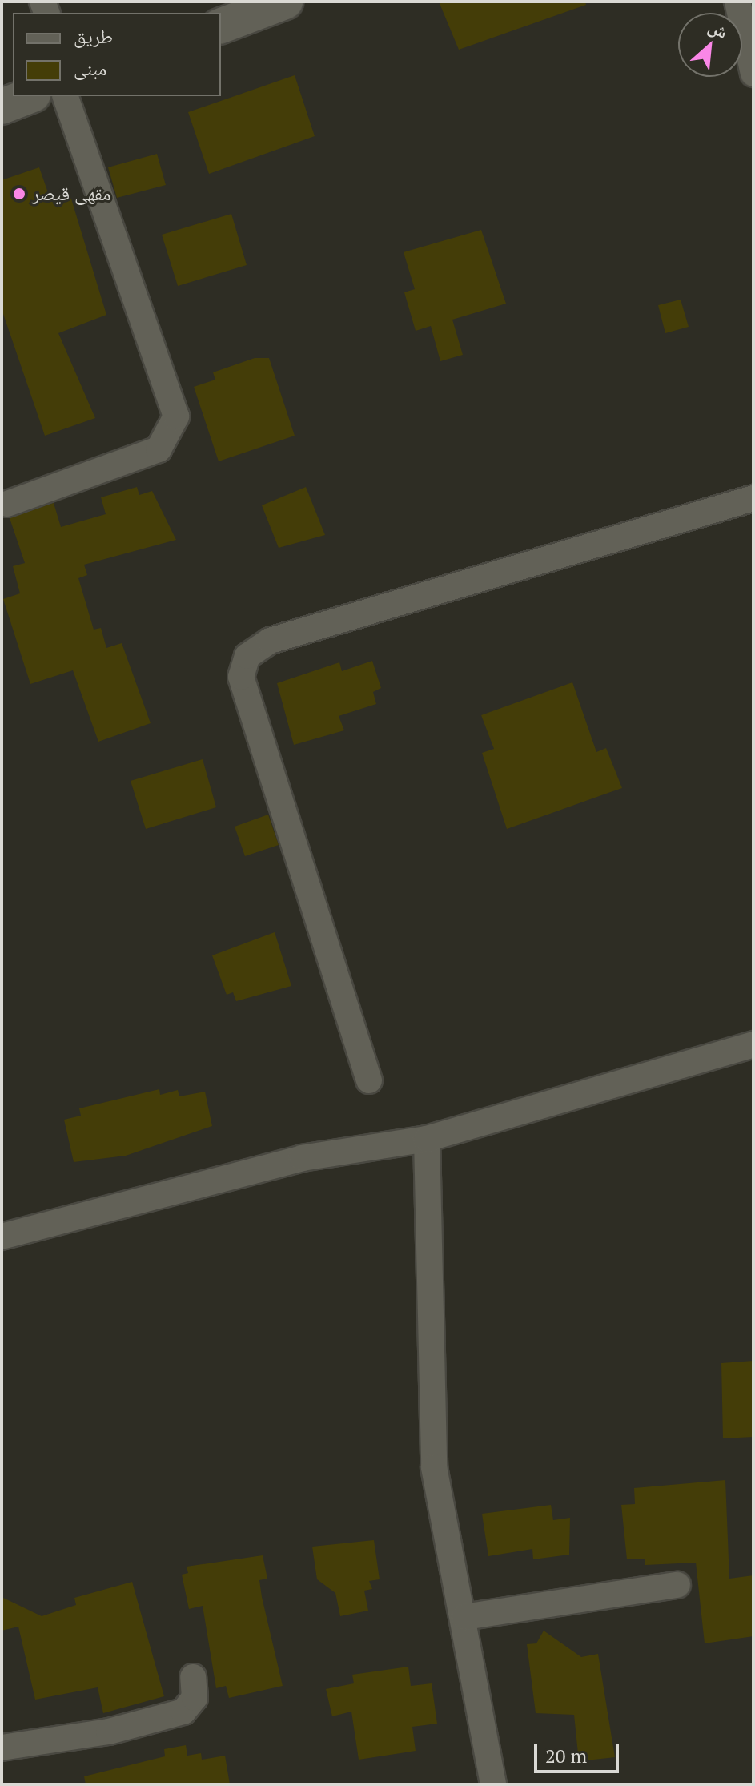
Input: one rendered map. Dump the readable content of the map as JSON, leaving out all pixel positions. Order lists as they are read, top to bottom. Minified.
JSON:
{"places":["مقهى قيصر"],"legend":["طريق","مبنى"],"scale_bar":"20 m","north":"top right"}
